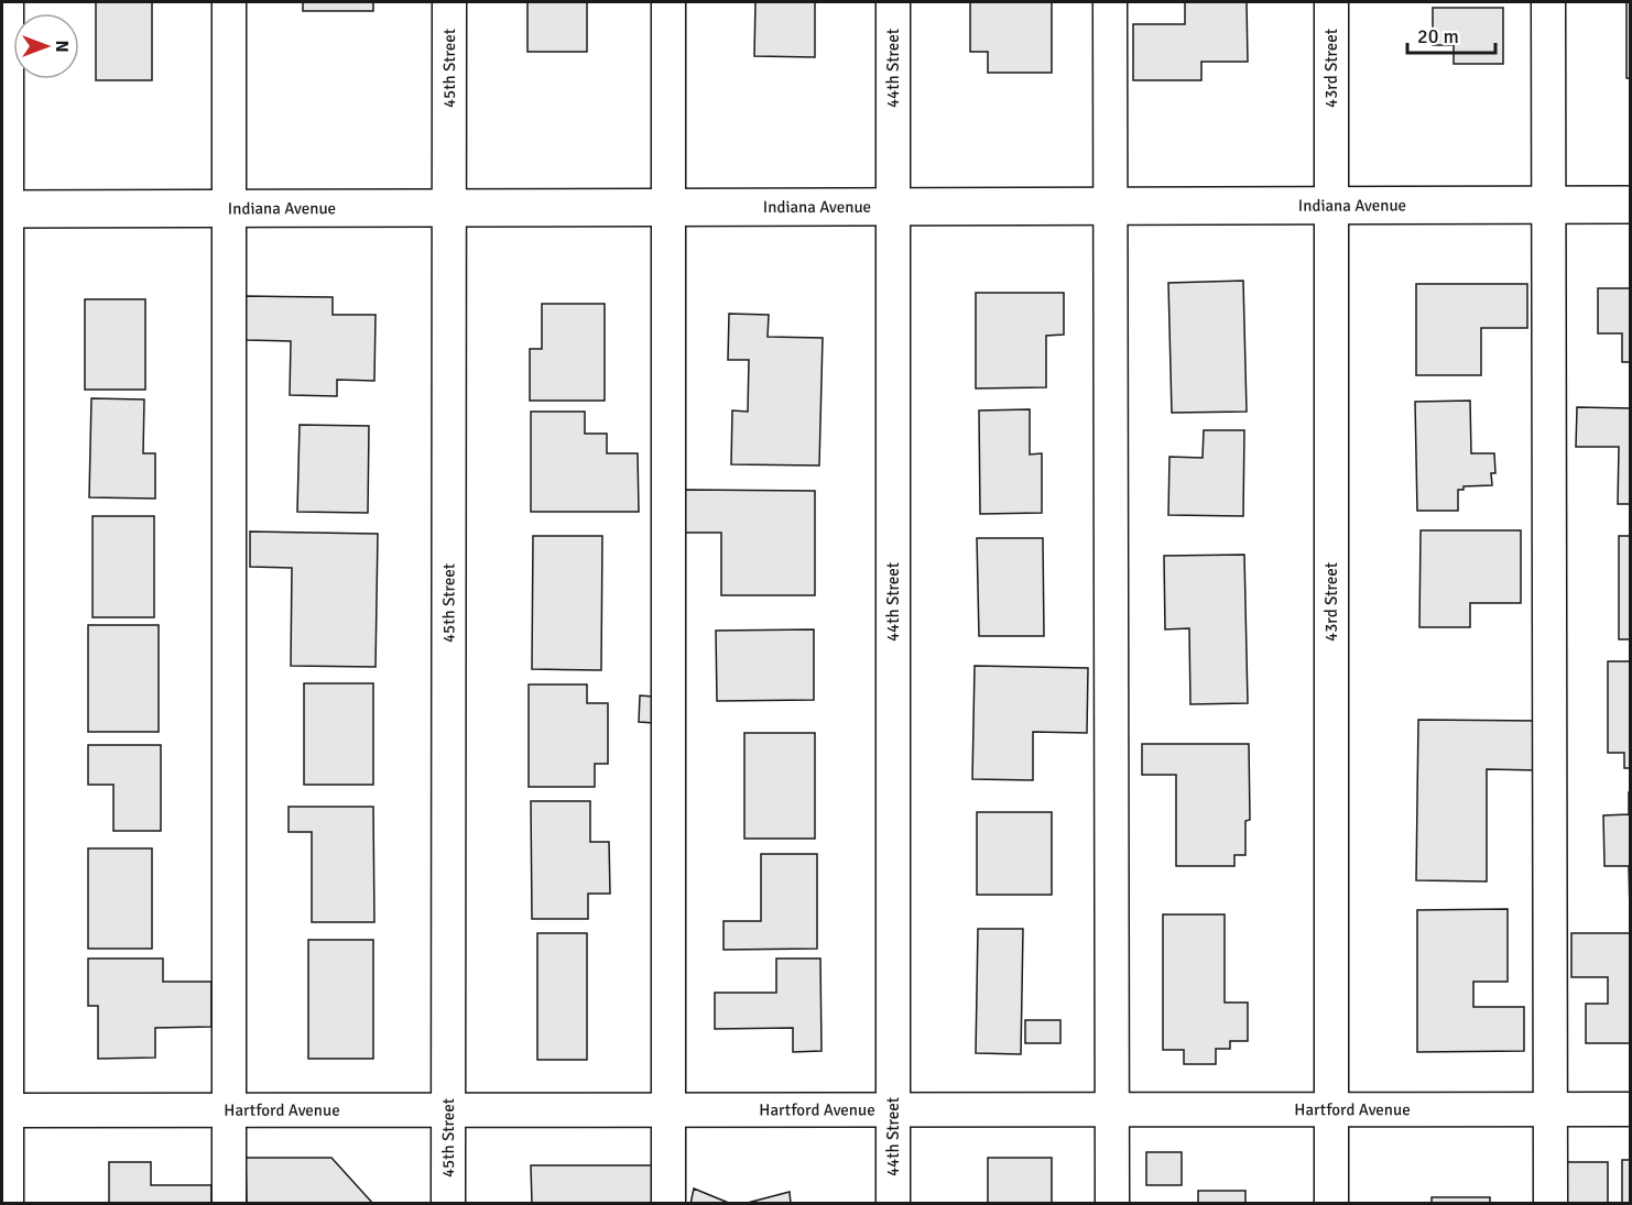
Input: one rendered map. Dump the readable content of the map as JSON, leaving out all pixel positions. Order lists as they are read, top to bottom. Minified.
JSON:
{"streets":{"main road":["Indiana Avenue"],"street":["45th Street","44th Street","43rd Street","Hartford Avenue"]},"crossings":[["45th Street","Indiana Avenue"],["45th Street","Hartford Avenue"],["44th Street","Indiana Avenue"],["44th Street","Hartford Avenue"],["43rd Street","Indiana Avenue"],["43rd Street","Hartford Avenue"]],"scale_bar":"20 m","north":"right"}
